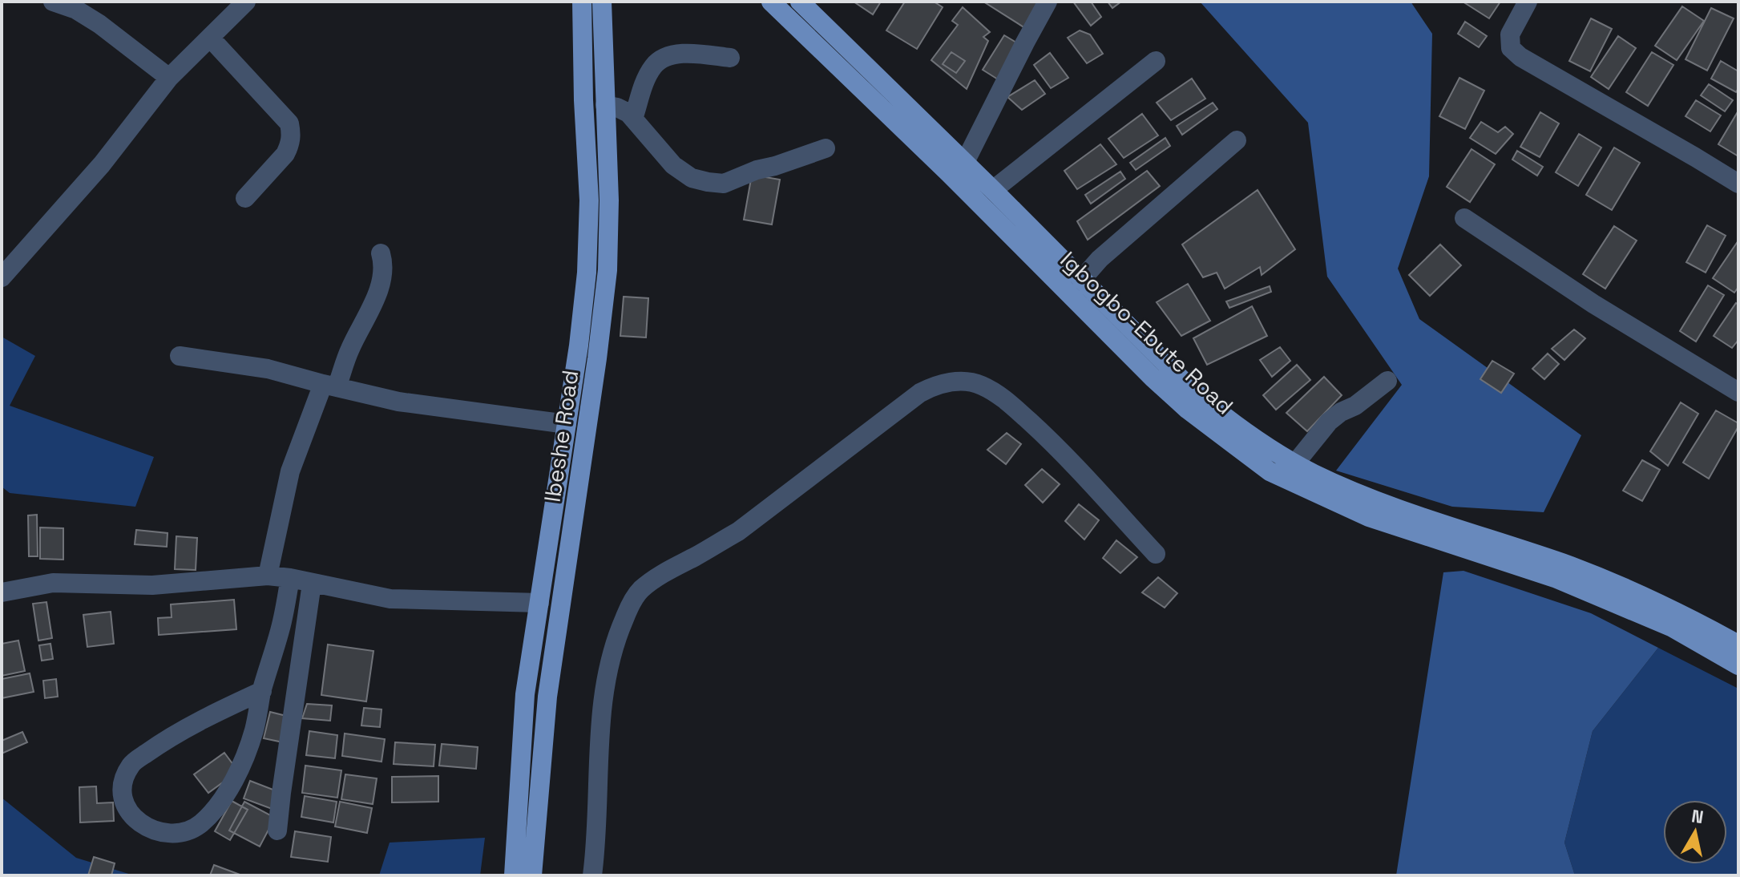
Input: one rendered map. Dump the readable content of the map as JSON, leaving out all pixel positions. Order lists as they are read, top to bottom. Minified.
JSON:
{"streets":{"main road":["Igbogbo-Ebute Road","Ibeshe Road"]},"north":"top"}
